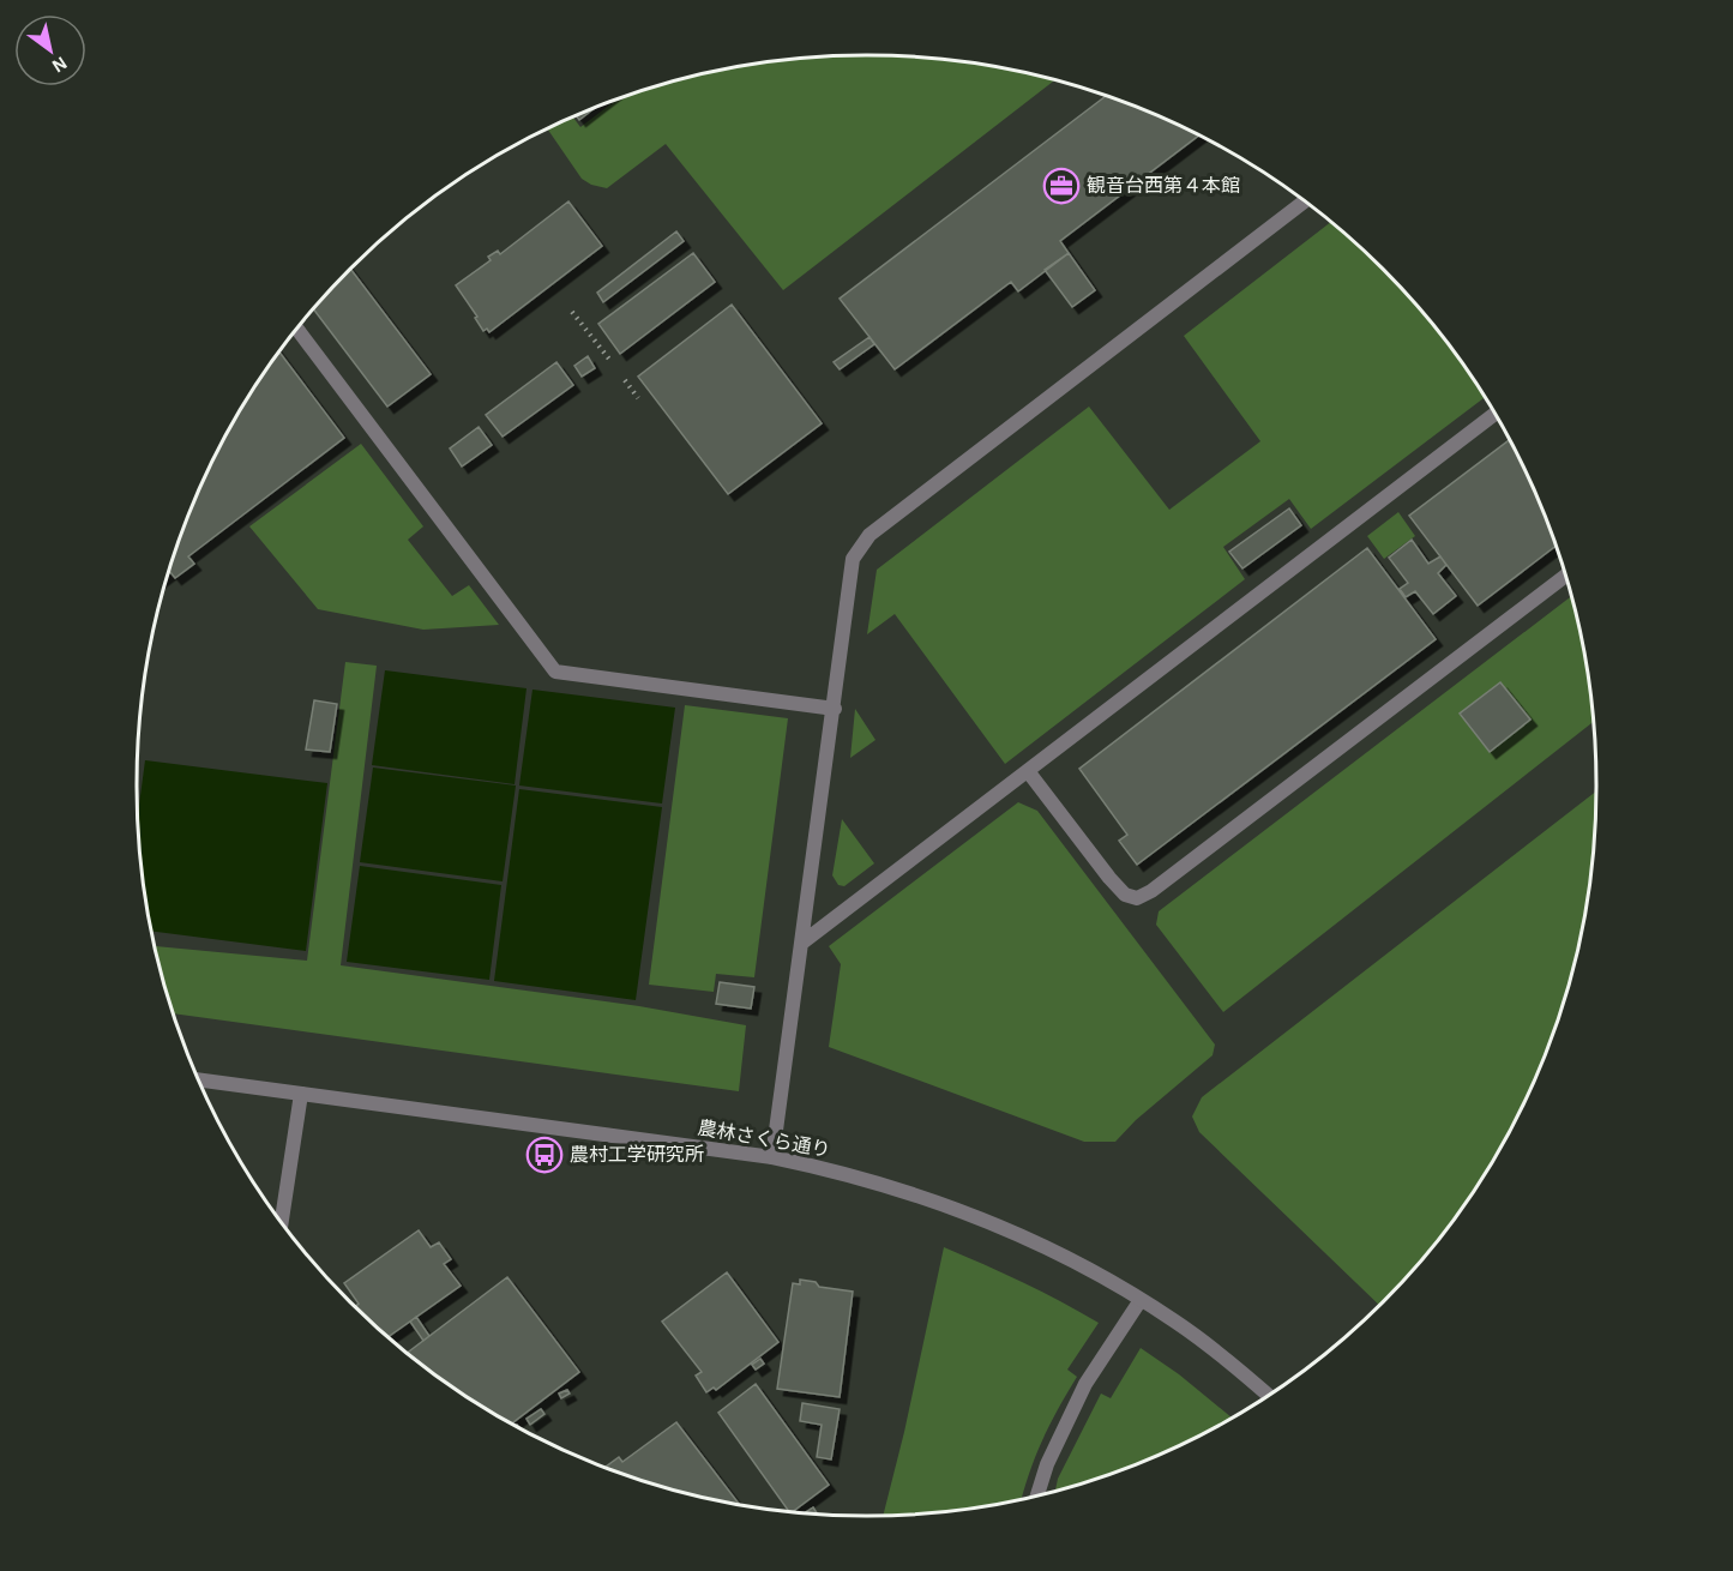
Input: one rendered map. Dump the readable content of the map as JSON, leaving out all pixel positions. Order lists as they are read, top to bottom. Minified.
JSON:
{"streets":{"street":["農林さくら通り"]},"places":{"office":["観音台西第４本館"],"bus stop":["農村工学研究所"]},"north":"bottom right"}
